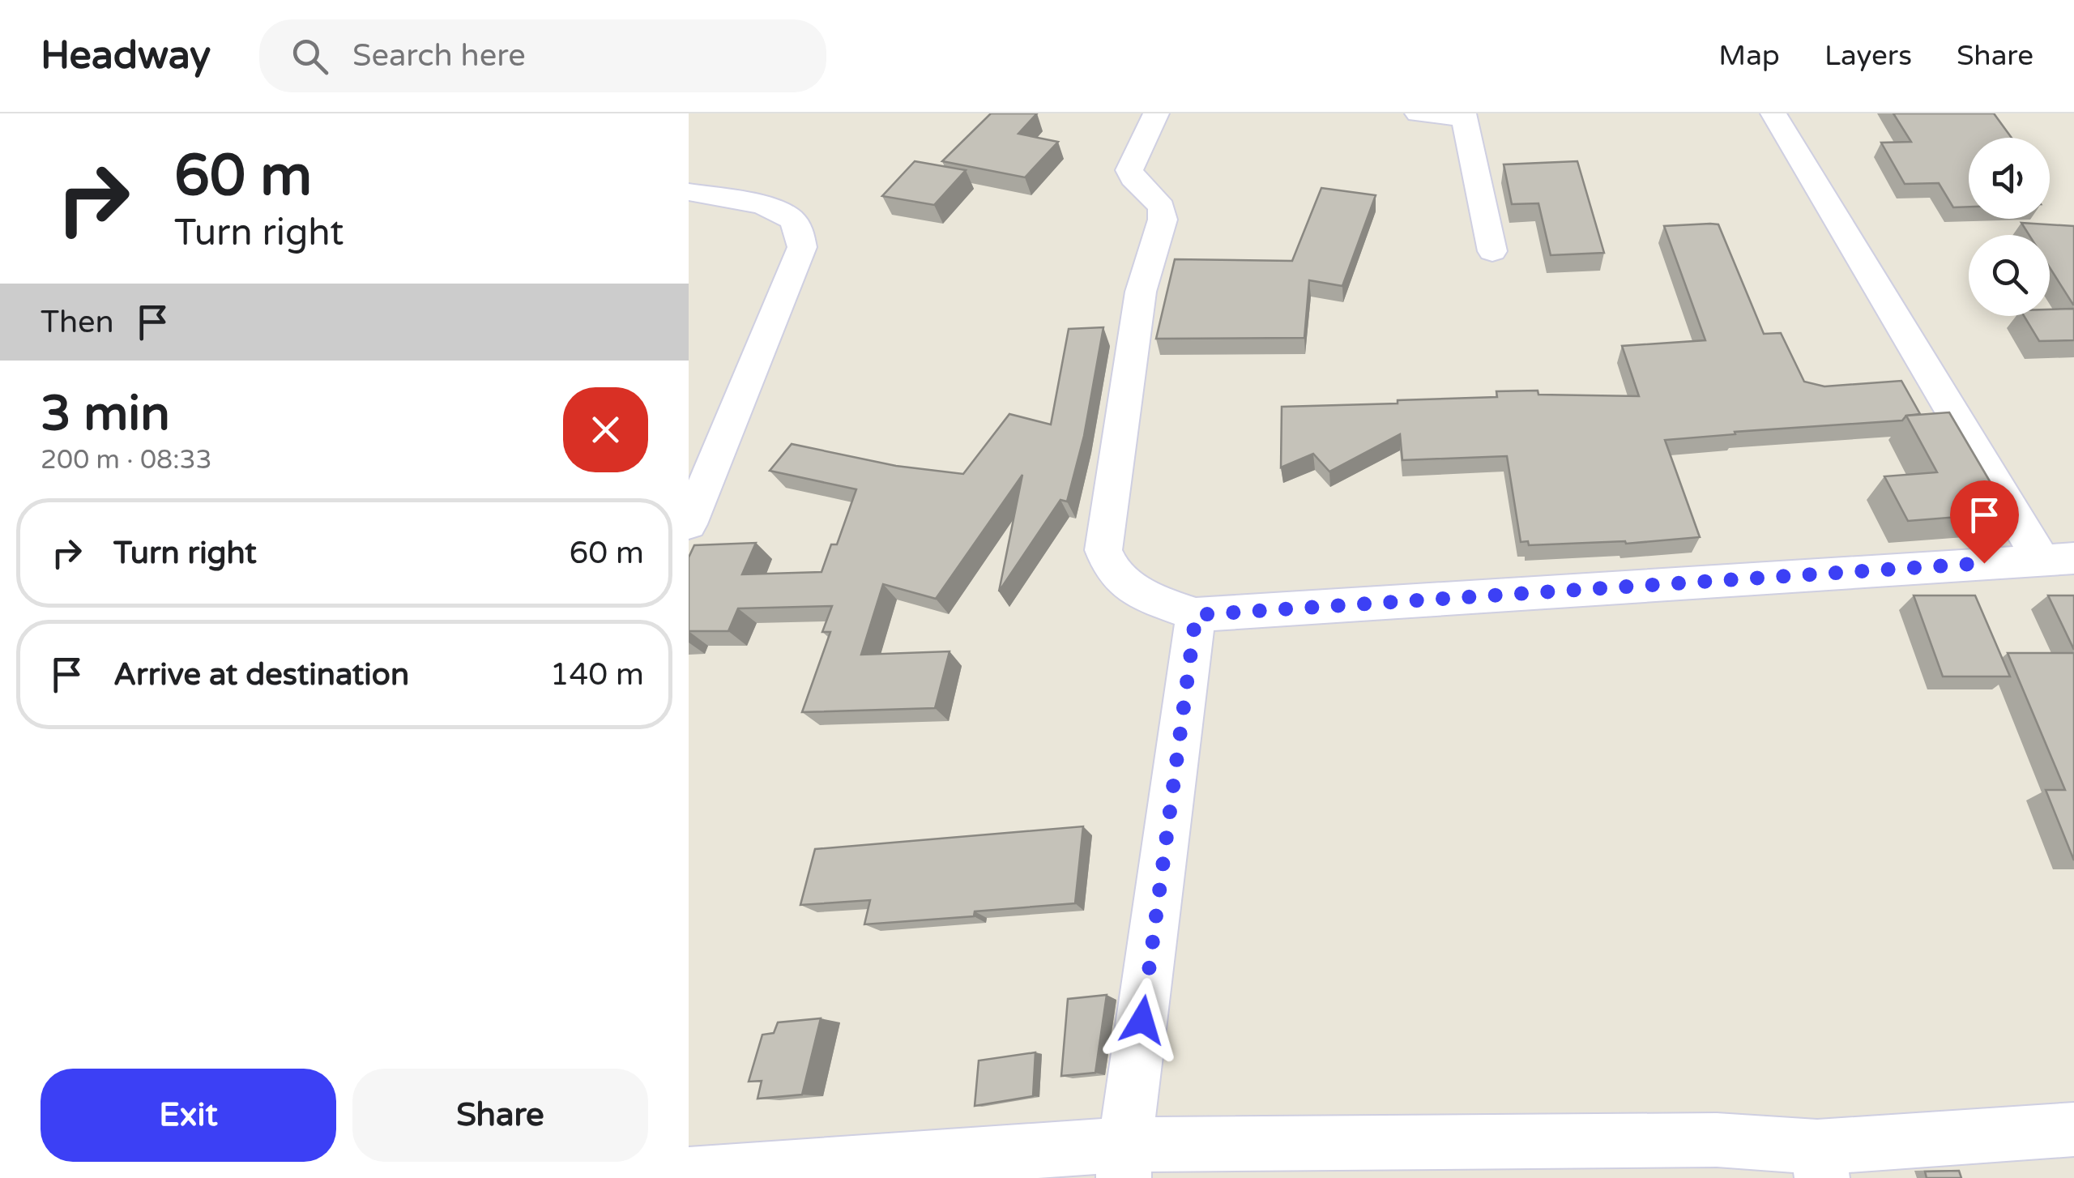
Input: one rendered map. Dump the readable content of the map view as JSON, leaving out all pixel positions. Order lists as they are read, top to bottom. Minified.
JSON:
{"page":{"header":"Headway","search":"Search here","nav":["Map","Layers","Share"],"turn":["60 m","Turn right"],"then":"Then","heading":["3 min","200 m · 08:33"],"list":[{"name":"Turn right","value":"60 m"},{"name":"Arrive at destination","value":"140 m"}],"buttons":["Exit","Share"]}}
